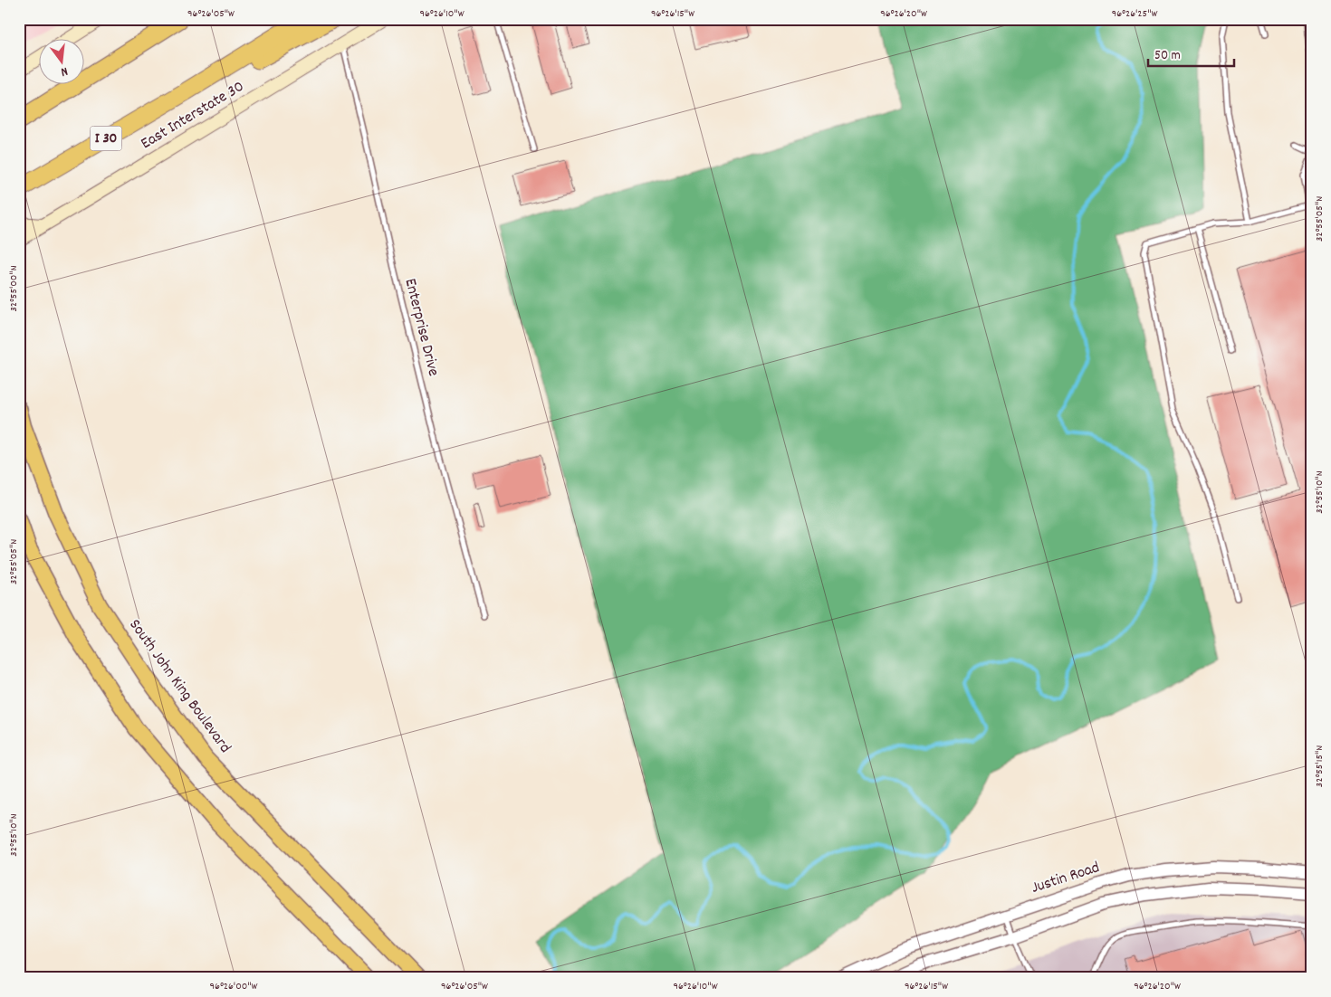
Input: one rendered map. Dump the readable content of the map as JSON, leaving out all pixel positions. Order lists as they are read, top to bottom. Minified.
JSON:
{"streets":{"highway":["I 30"],"main road":["East Interstate 30","South John King Boulevard"],"street":["Justin Road"],"lane":["Enterprise Drive"]},"crossings":[["East Interstate 30","Enterprise Drive"]],"scale_bar":"50 m","north":"bottom","coordinates":["96°26'05\"W","96°26'10\"W","96°26'15\"W","96°26'20\"W","96°26'25\"W","32°55'05\"N","32°55'00\"N","32°55'10\"N","32°55'15\"N","96°26'00\"W"]}
